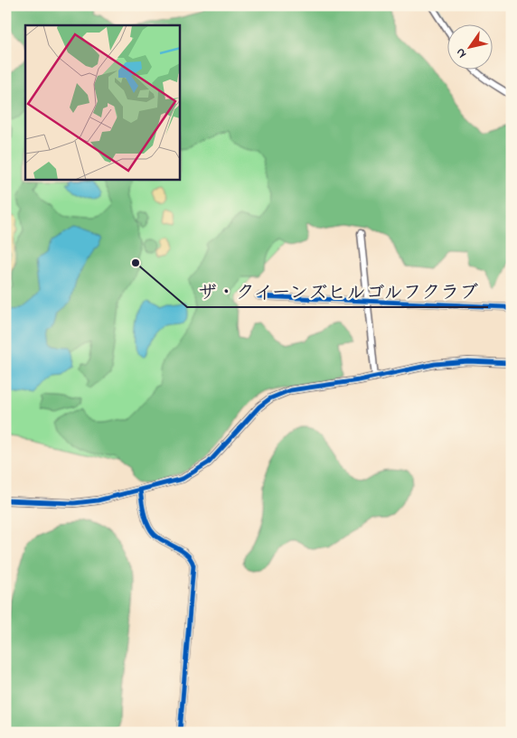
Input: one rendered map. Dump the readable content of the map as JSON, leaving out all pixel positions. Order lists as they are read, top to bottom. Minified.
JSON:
{"places":["ザ・クイーンズヒルゴルフクラブ"],"north":"bottom left"}
